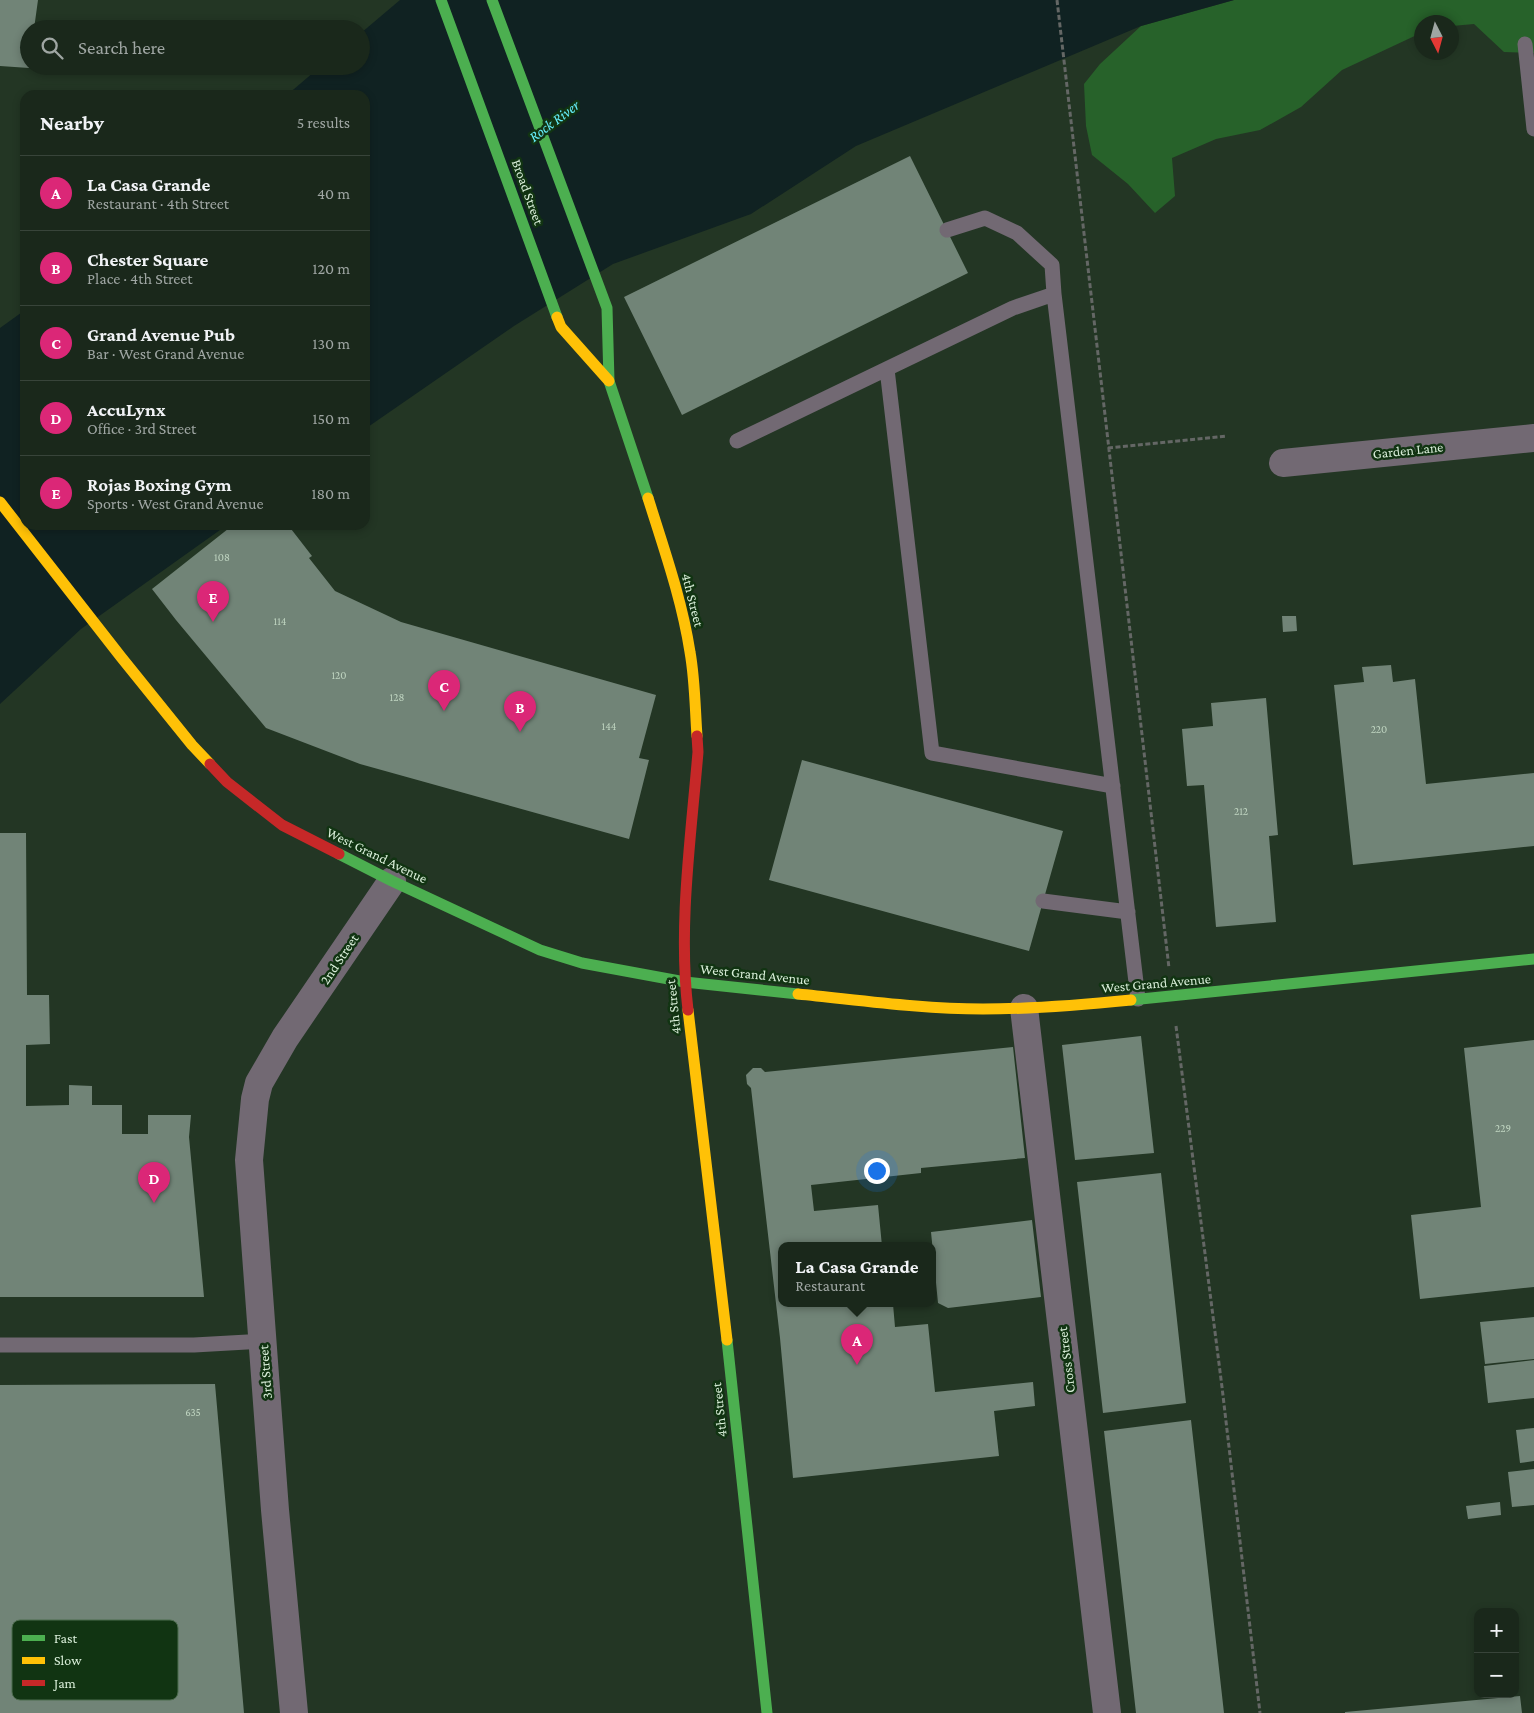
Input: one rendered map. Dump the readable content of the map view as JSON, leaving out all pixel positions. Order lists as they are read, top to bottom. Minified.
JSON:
{"streets":{"main road":["Broad Street","4th Street","West Grand Avenue"],"street":["Garden Lane","2nd Street","Cross Street","3rd Street"]},"crossings":[["Broad Street","4th Street"],["4th Street","West Grand Avenue"],["West Grand Avenue","2nd Street"],["West Grand Avenue","Cross Street"],["2nd Street","3rd Street"]],"water":["Rock River"],"house_numbers":["108","114","120","128","144","220","212","229","635"],"legend":["Fast","Slow","Jam"],"north":"bottom","page":{"search":"Search here","heading":["Nearby","5 results"],"list":[{"mark":"A","name":"La Casa Grande","note":"Restaurant · 4th Street","value":"40 m"},{"mark":"B","name":"Chester Square","note":"Place · 4th Street","value":"120 m"},{"mark":"C","name":"Grand Avenue Pub","note":"Bar · West Grand Avenue","value":"130 m"},{"mark":"D","name":"AccuLynx","note":"Office · 3rd Street","value":"150 m"},{"mark":"E","name":"Rojas Boxing Gym","note":"Sports · West Grand Avenue","value":"180 m"}],"pins":["E","C","B","D","A"],"popup":["La Casa Grande","Restaurant"],"map_buttons":["+","−"]}}
